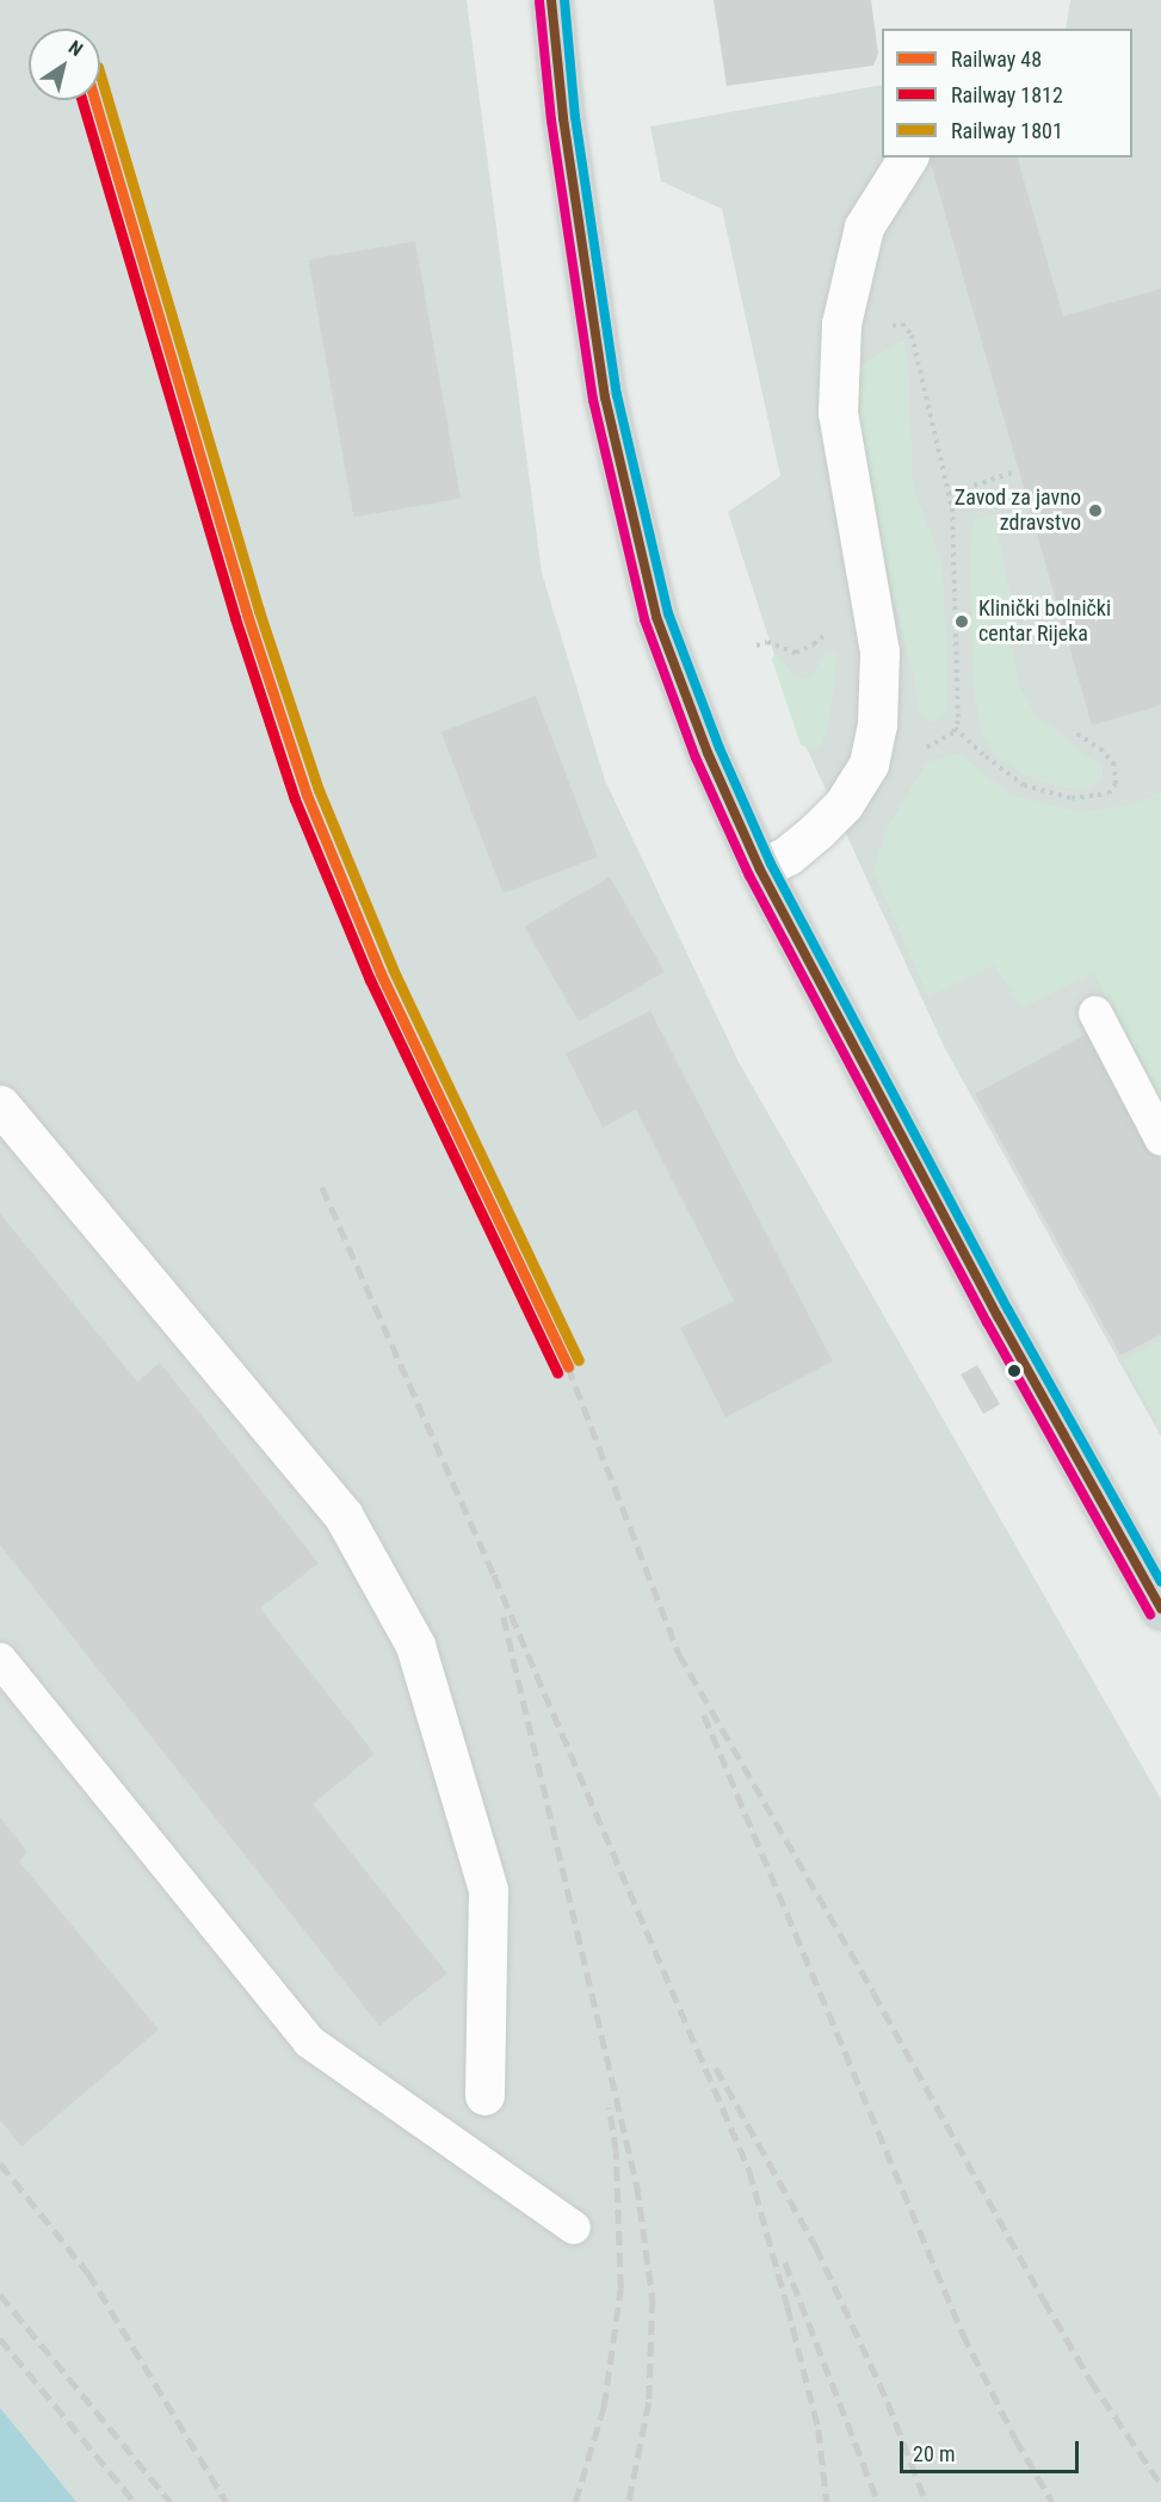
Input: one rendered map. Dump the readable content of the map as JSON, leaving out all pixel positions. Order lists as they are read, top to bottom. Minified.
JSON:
{"places":["Zavod za javno zdravstvo","Klinički bolnički centar Rijeka"],"lines":["rail line 1801","rail line 48","rail line 1812"],"legend":["Railway 48","Railway 1812","Railway 1801"],"scale_bar":"20 m","north":"top right"}
